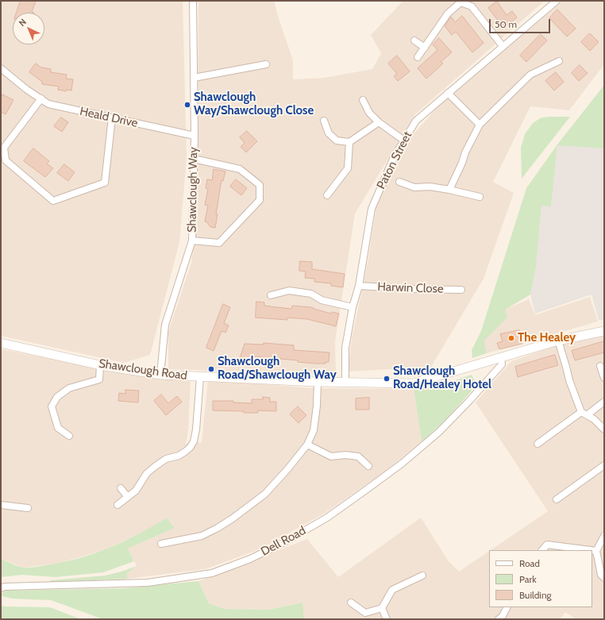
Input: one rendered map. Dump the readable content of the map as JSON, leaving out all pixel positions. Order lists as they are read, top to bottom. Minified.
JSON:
{"streets":{"main road":["Shawclough Road"],"street":["Heald Drive","Paton Street","Shawclough Way","Harwin Close","Dell Road"]},"crossings":[["Heald Drive","Shawclough Way"],["Paton Street","Harwin Close"],["Paton Street","Shawclough Road"],["Shawclough Way","Shawclough Road"],["Shawclough Road","Dell Road"]],"places":["Shawclough Way/Shawclough Close","The Healey","Shawclough Road/Shawclough Way","Shawclough Road/Healey Hotel"],"legend":["Road","Park","Building"],"scale_bar":"50 m","north":"top left"}
